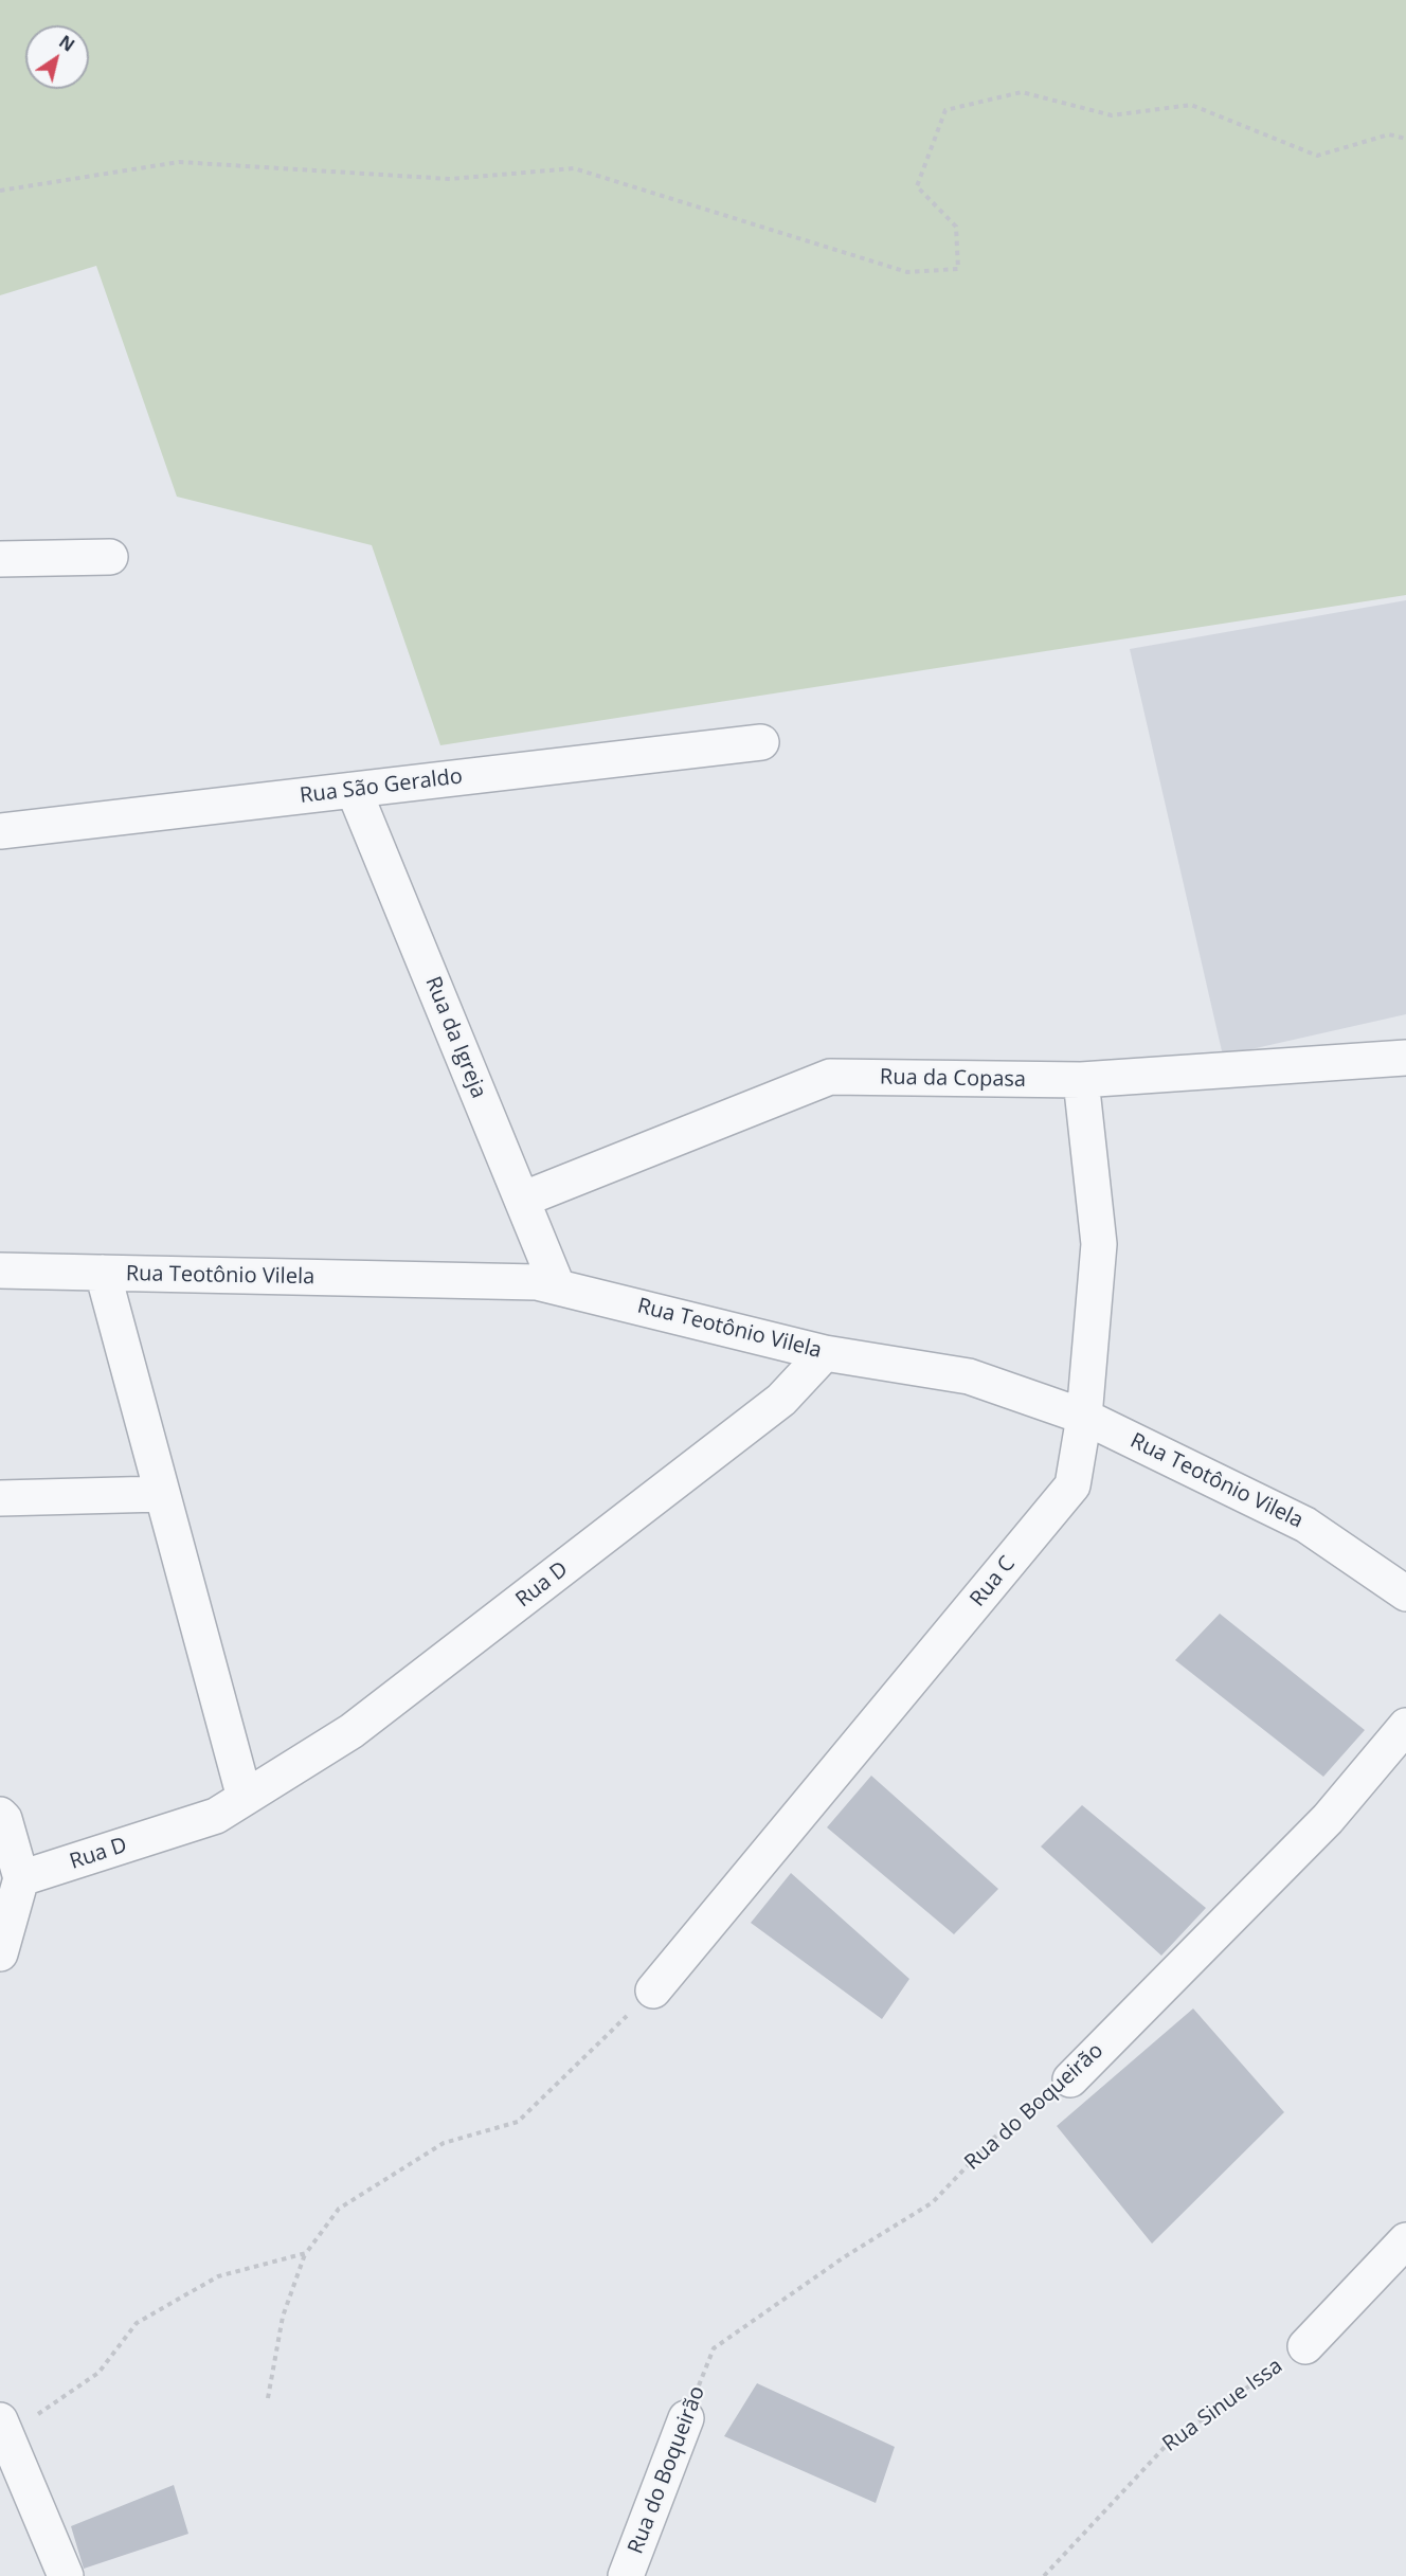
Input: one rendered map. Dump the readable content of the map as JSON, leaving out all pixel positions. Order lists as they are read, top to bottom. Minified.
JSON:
{"streets":{"street":["Rua São Geraldo","Rua da Igreja","Rua da Copasa","Rua Teotônio Vilela","Rua C","Rua D","Rua do Boqueirão","Rua Sinue Issa"]},"crossings":[["Rua São Geraldo","Rua da Igreja"],["Rua da Igreja","Rua da Copasa"],["Rua da Igreja","Rua Teotônio Vilela"],["Rua da Copasa","Rua C"],["Rua Teotônio Vilela","Rua C"],["Rua Teotônio Vilela","Rua D"]],"north":"top right"}
